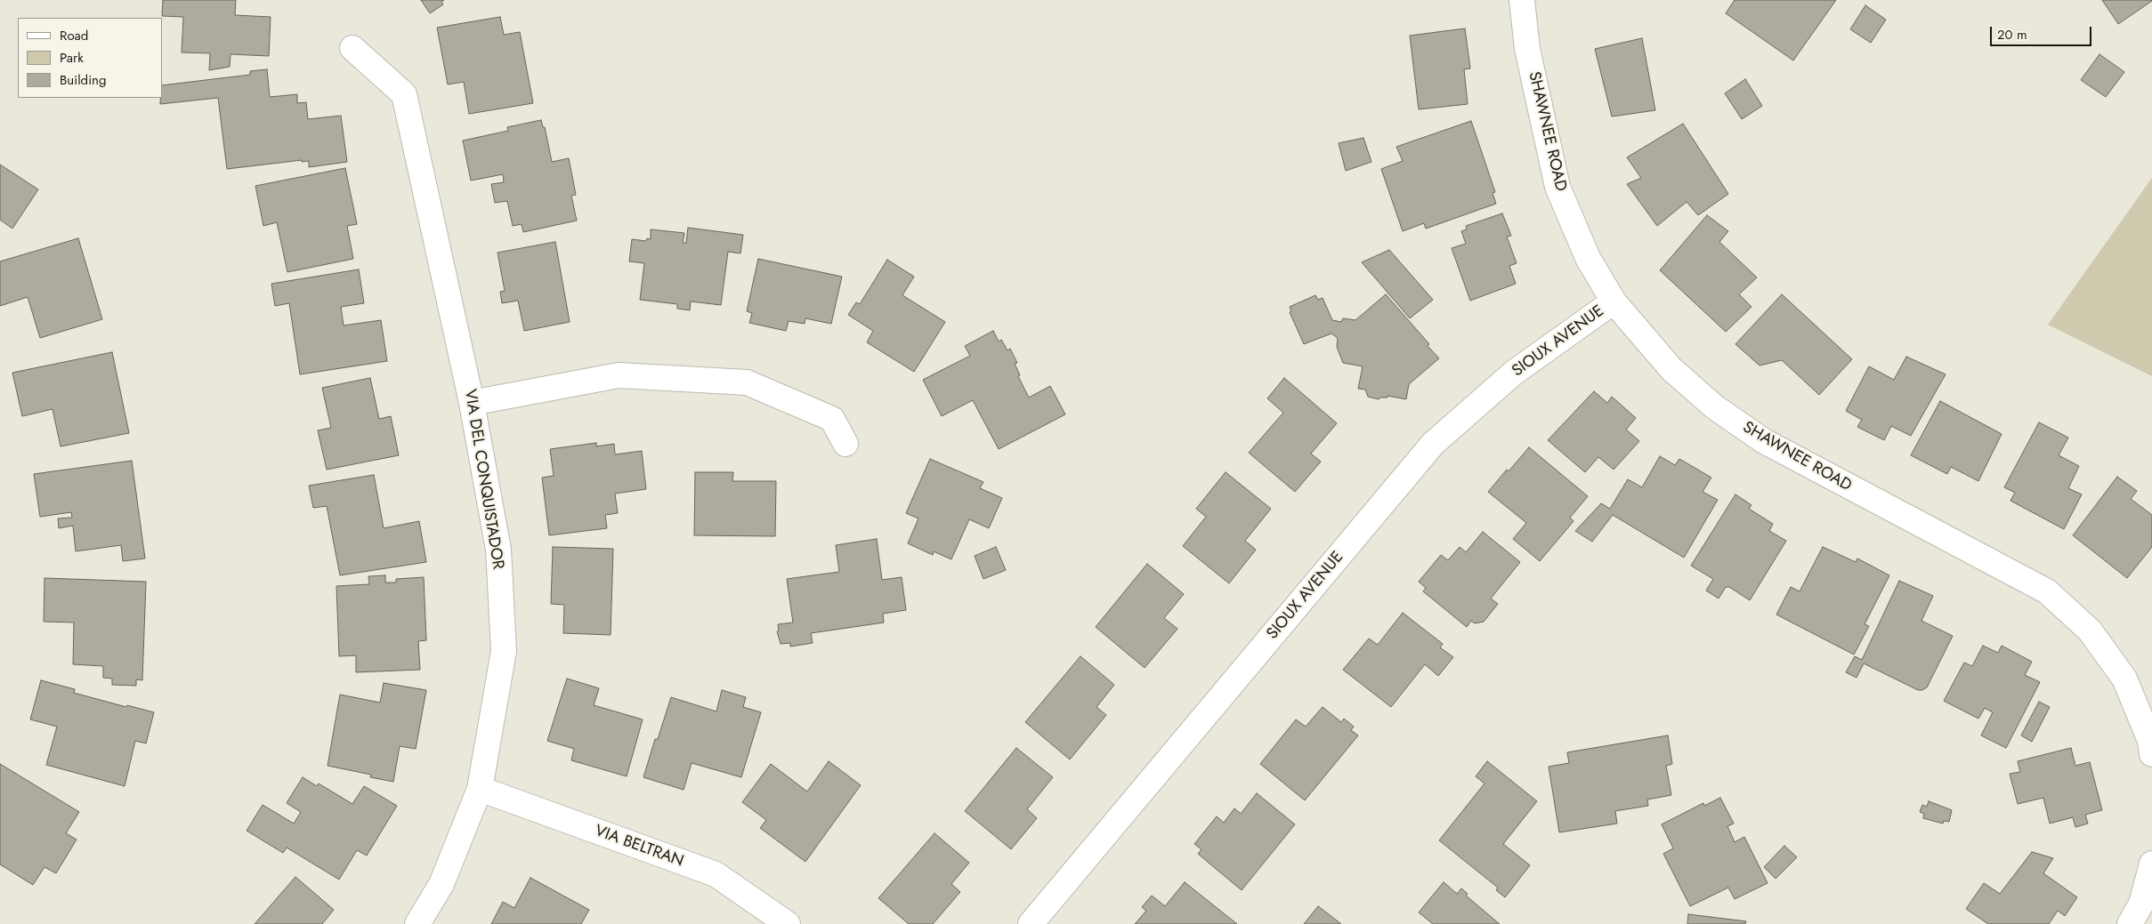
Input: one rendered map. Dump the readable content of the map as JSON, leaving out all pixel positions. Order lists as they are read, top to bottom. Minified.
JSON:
{"streets":{"street":["SHAWNEE ROAD","SIOUX AVENUE","VIA DEL CONQUISTADOR","VIA BELTRAN"]},"crossings":[["SHAWNEE ROAD","SIOUX AVENUE"],["VIA DEL CONQUISTADOR","VIA BELTRAN"]],"legend":["Road","Park","Building"],"scale_bar":"20 m"}
